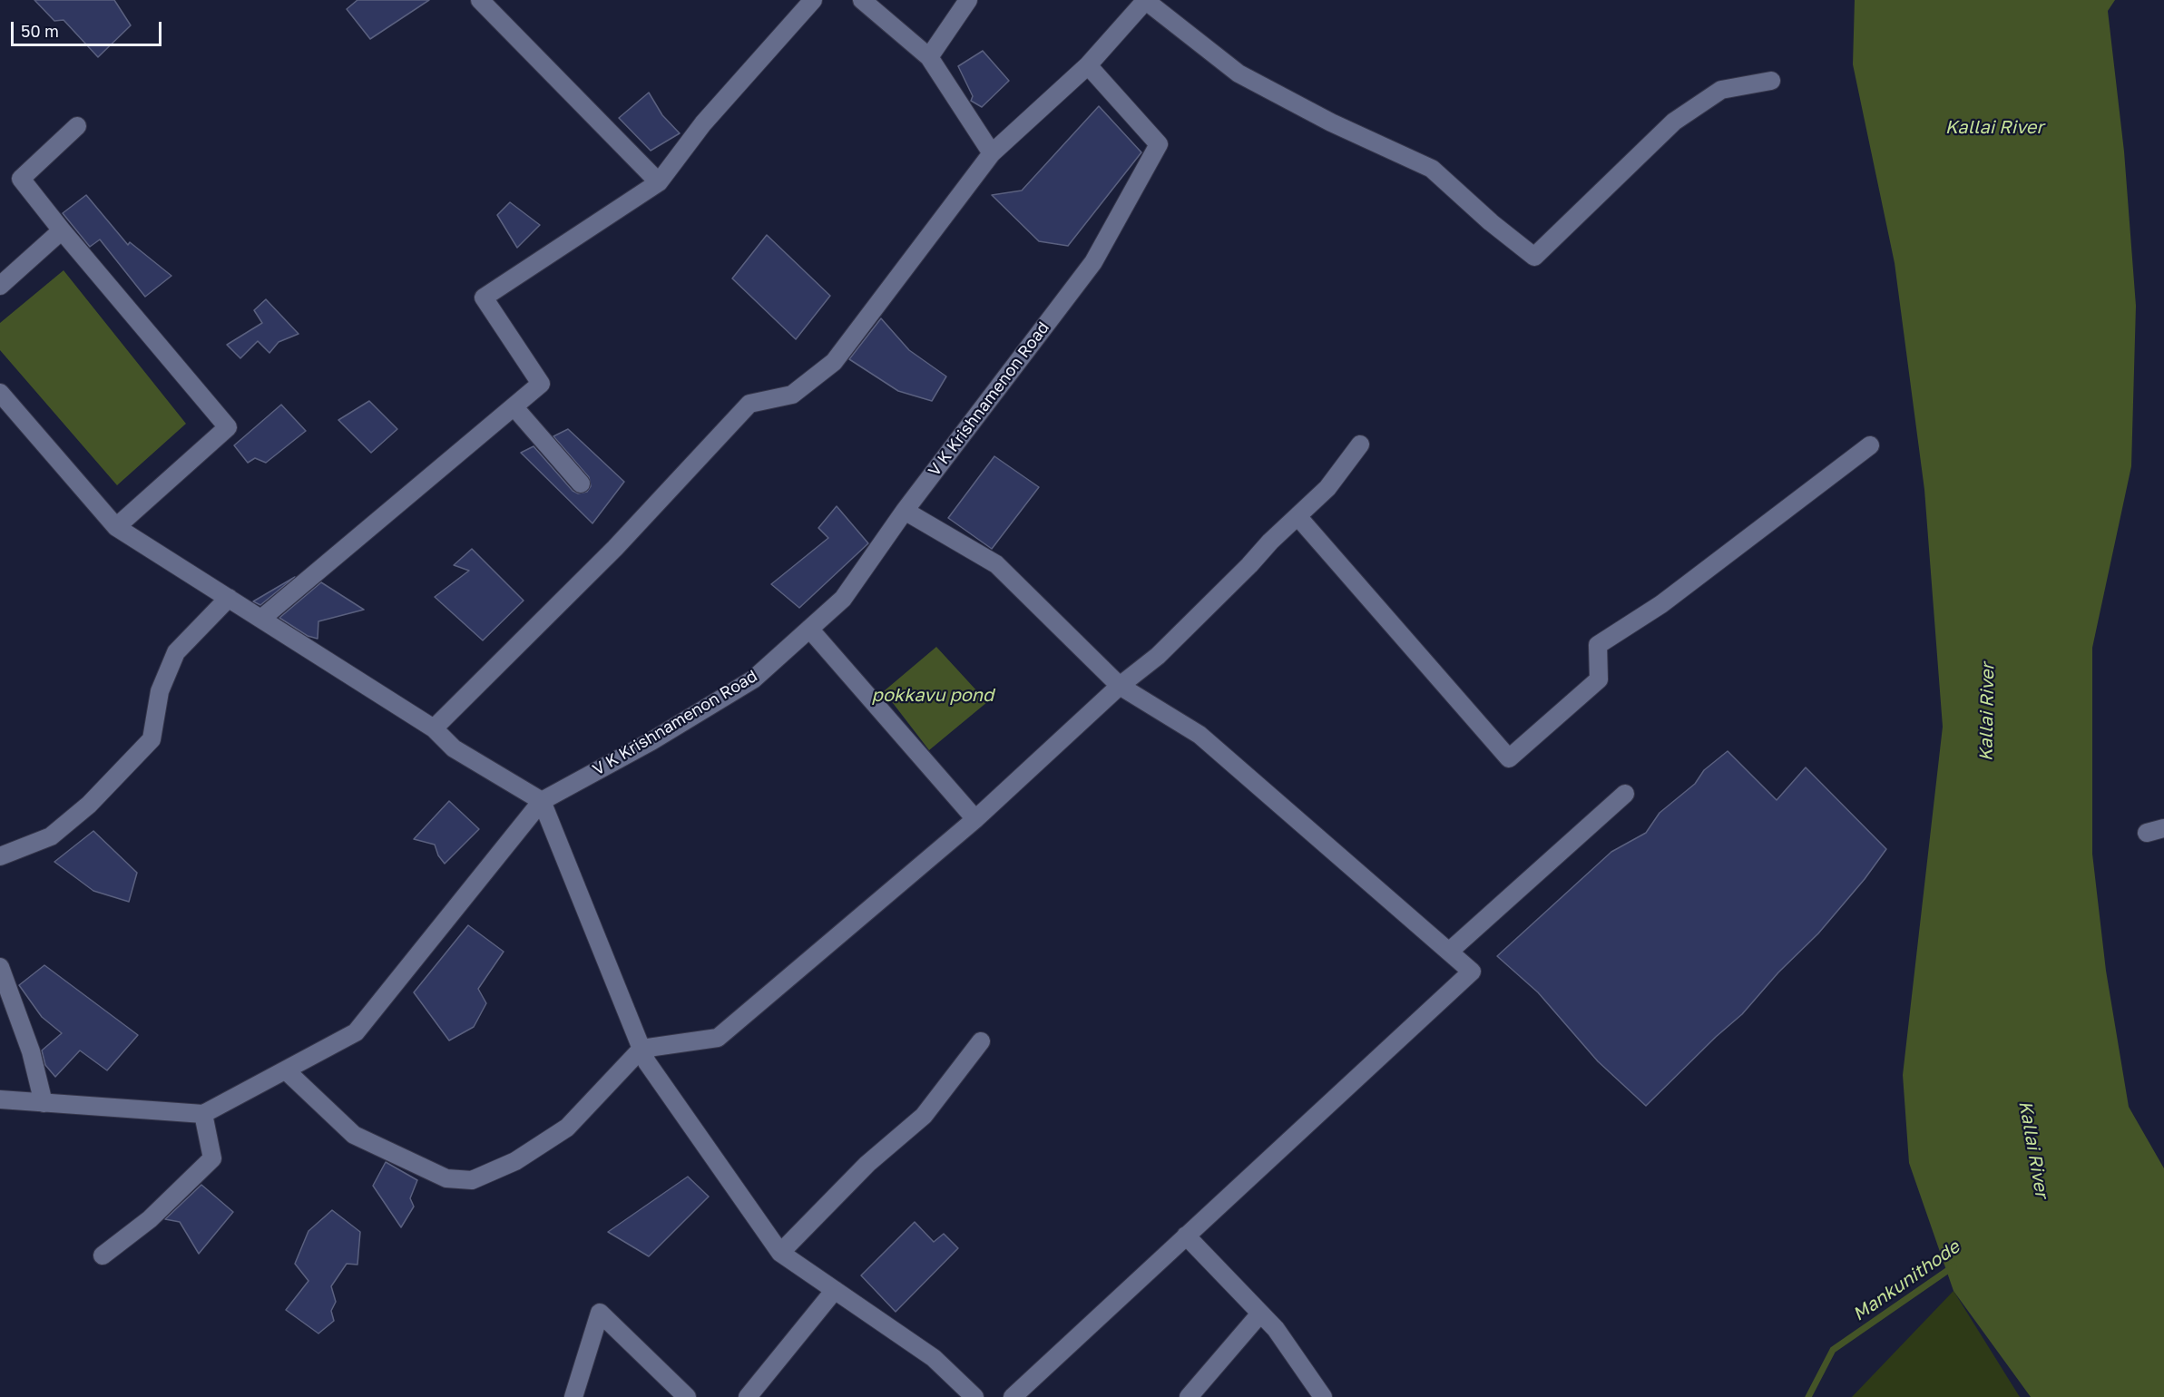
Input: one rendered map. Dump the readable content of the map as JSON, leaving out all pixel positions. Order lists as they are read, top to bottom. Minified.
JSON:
{"streets":{"street":["V K Krishnamenon Road"]},"water":["Kallai River","pokkavu pond","Mankunithode"],"scale_bar":"50 m"}
